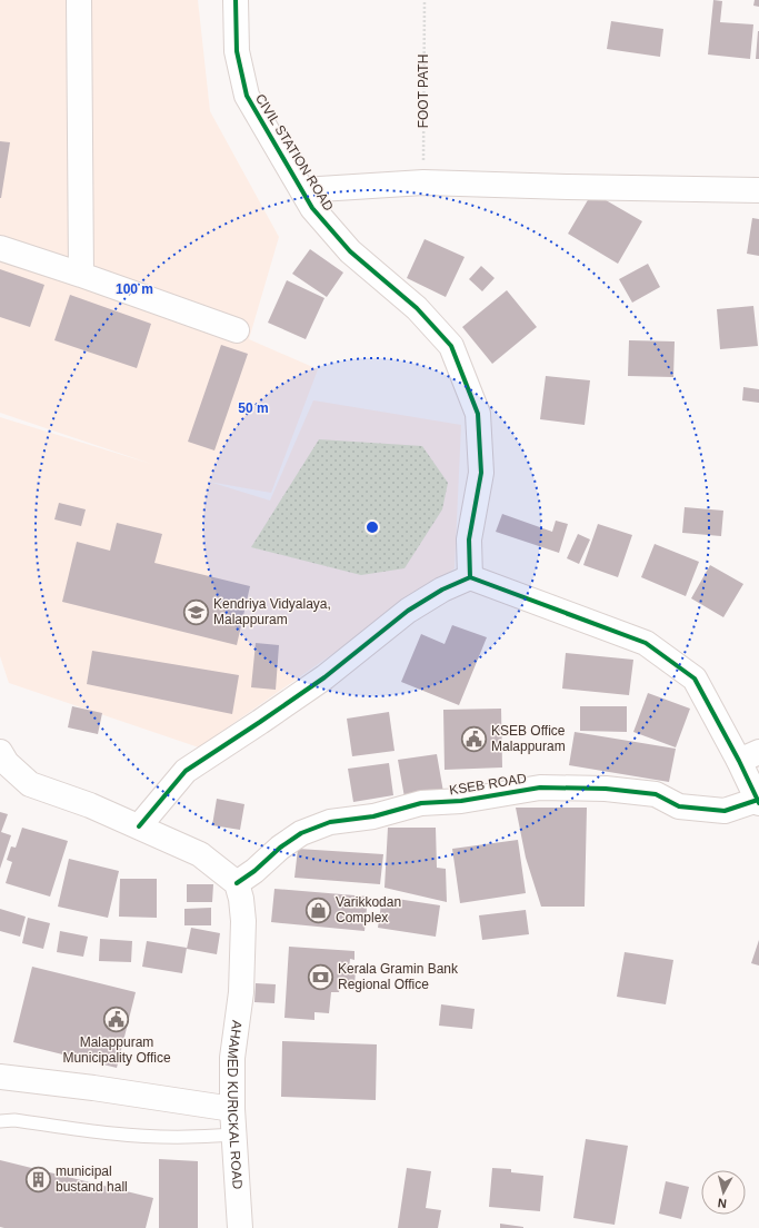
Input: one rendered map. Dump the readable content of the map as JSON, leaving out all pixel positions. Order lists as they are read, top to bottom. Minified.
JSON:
{"streets":{"street":["CIVIL STATION ROAD","KSEB ROAD","AHAMED KURICKAL ROAD"],"path":["FOOT PATH"]},"crossings":[["KSEB ROAD","AHAMED KURICKAL ROAD"]],"places":{"school or university":["Kendriya Vidyalaya, Malappuram"],"public building":["KSEB Office Malappuram","Malappuram Municipality Office"],"shop":["Varikkodan Complex"],"bank":["Kerala Gramin Bank Regional Office"],"building":["municipal bustand hall"]},"north":"bottom","rings":["100 m","50 m"]}
